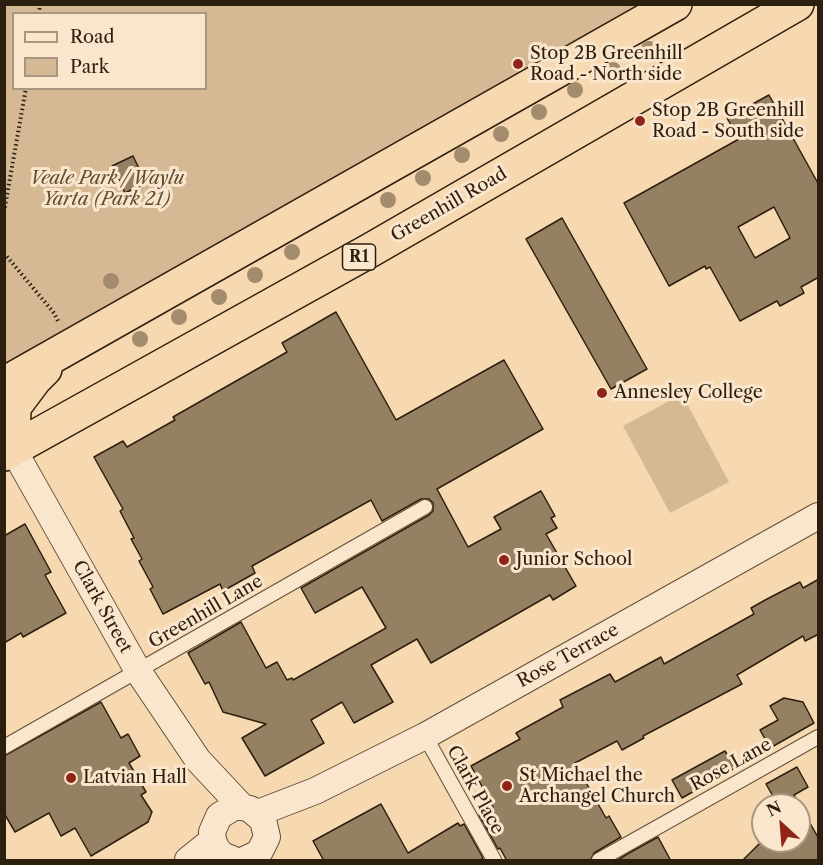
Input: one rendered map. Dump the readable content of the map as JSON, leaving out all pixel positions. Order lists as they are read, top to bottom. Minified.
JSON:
{"streets":{"highway":["Greenhill Road","R1"],"street":["Clark Street","Rose Terrace"],"lane":["Greenhill Lane","Rose Lane","Clark Place"]},"crossings":[["Greenhill Road","Clark Street"],["Clark Street","Greenhill Lane"],["Clark Street","Rose Terrace"],["Rose Terrace","Clark Place"]],"parks":["Veale Park / Waylu Yarta (Park 21)"],"places":["Stop 2B Greenhill Road - North side","Stop 2B Greenhill Road - South side","Annesley College","Junior School","Latvian Hall","St Michael the Archangel Church"],"legend":["Road","Park"],"north":"top left"}
